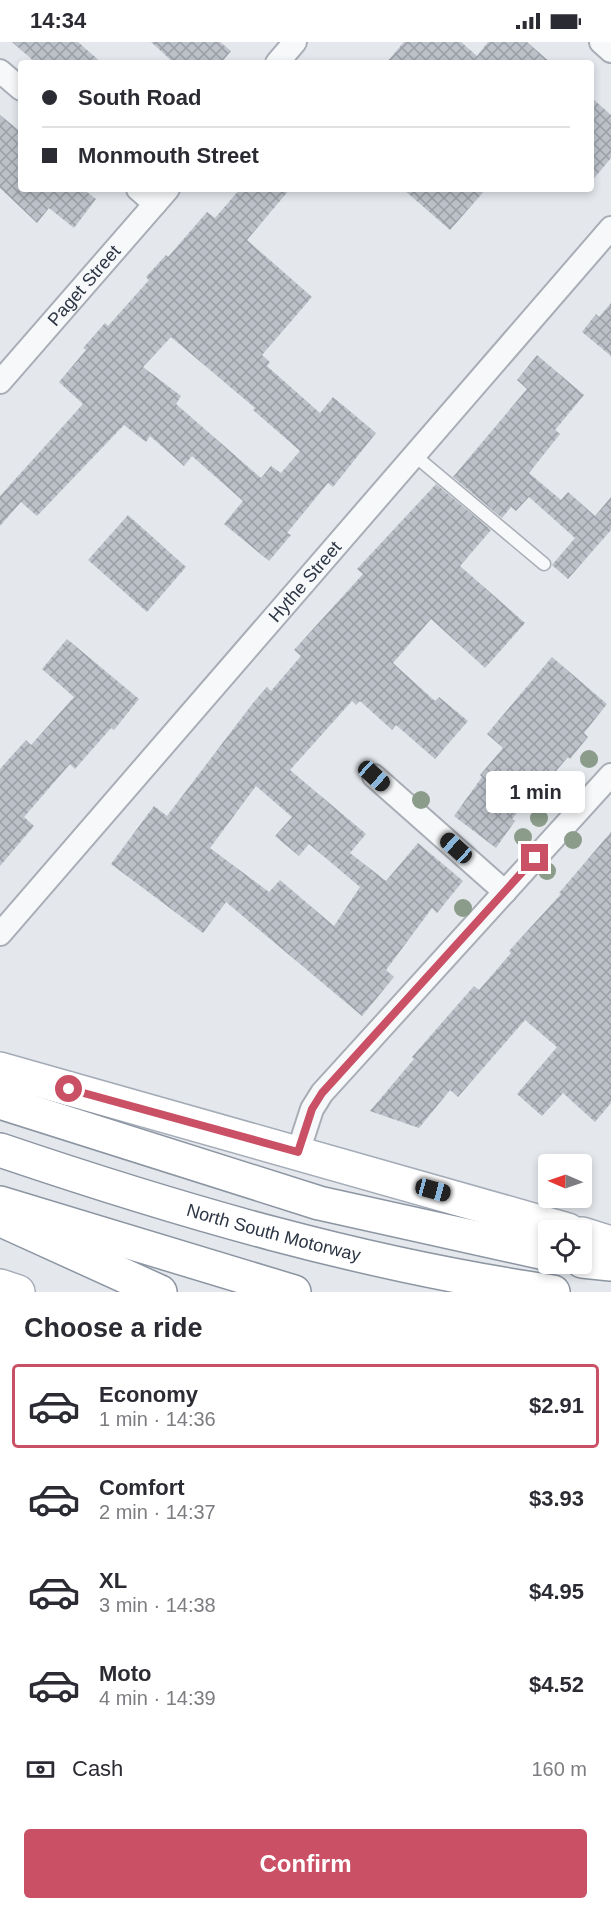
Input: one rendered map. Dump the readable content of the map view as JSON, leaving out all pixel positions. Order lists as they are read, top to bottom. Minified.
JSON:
{"streets":{"main road":["North South Motorway"],"street":["Paget Street","Hythe Street"]},"north":"left","page":{"status":"14:34","banner":["South Road","Monmouth Street"],"bubble":"1 min","heading":"Choose a ride","list":[{"name":"Economy","note":"1 min · 14:36","value":"$2.91"},{"name":"Comfort","note":"2 min · 14:37","value":"$3.93"},{"name":"XL","note":"3 min · 14:38","value":"$4.95"},{"name":"Moto","note":"4 min · 14:39","value":"$4.52"}],"pay":["Cash","160 m"],"buttons":"Confirm"}}
